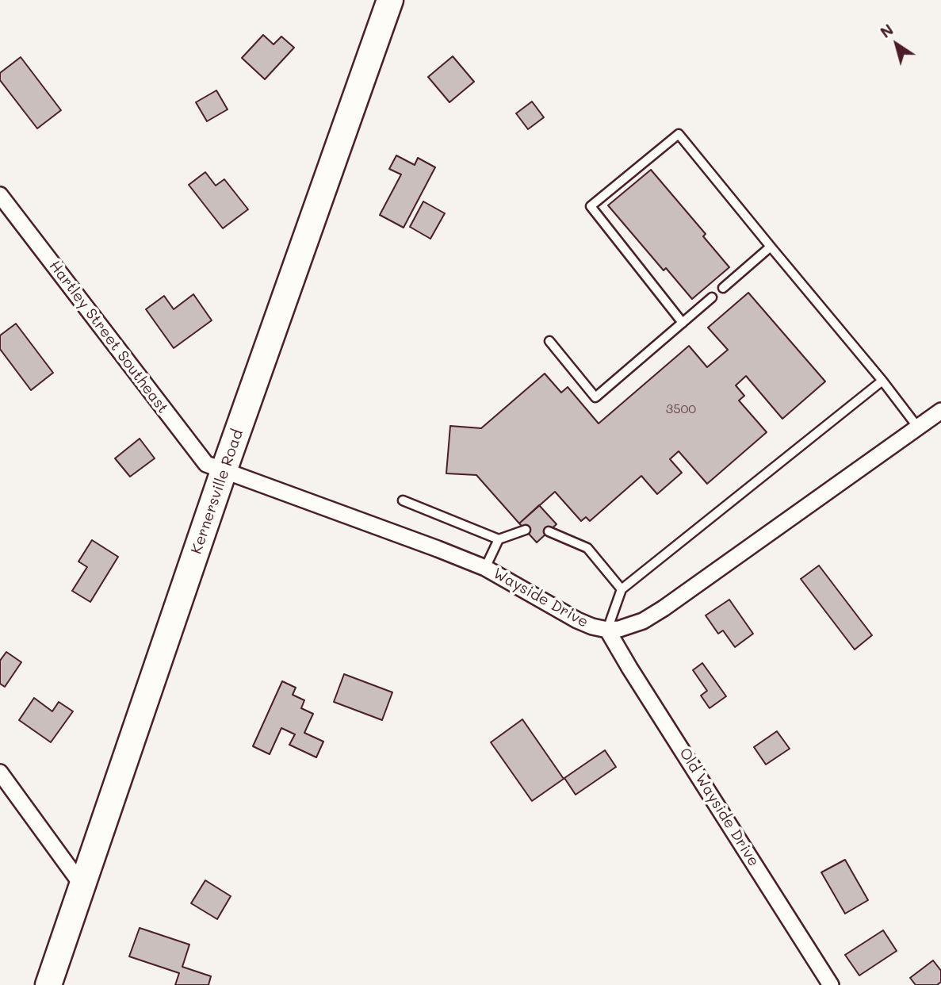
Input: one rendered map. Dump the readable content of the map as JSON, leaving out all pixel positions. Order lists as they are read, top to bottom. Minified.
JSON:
{"streets":{"main road":["Kernersville Road"],"street":["Hartley Street Southeast","Wayside Drive","Old Wayside Drive"]},"crossings":[["Hartley Street Southeast","Kernersville Road"],["Hartley Street Southeast","Wayside Drive"],["Kernersville Road","Wayside Drive"],["Wayside Drive","Old Wayside Drive"]],"house_numbers":["3500"],"north":"top left"}
